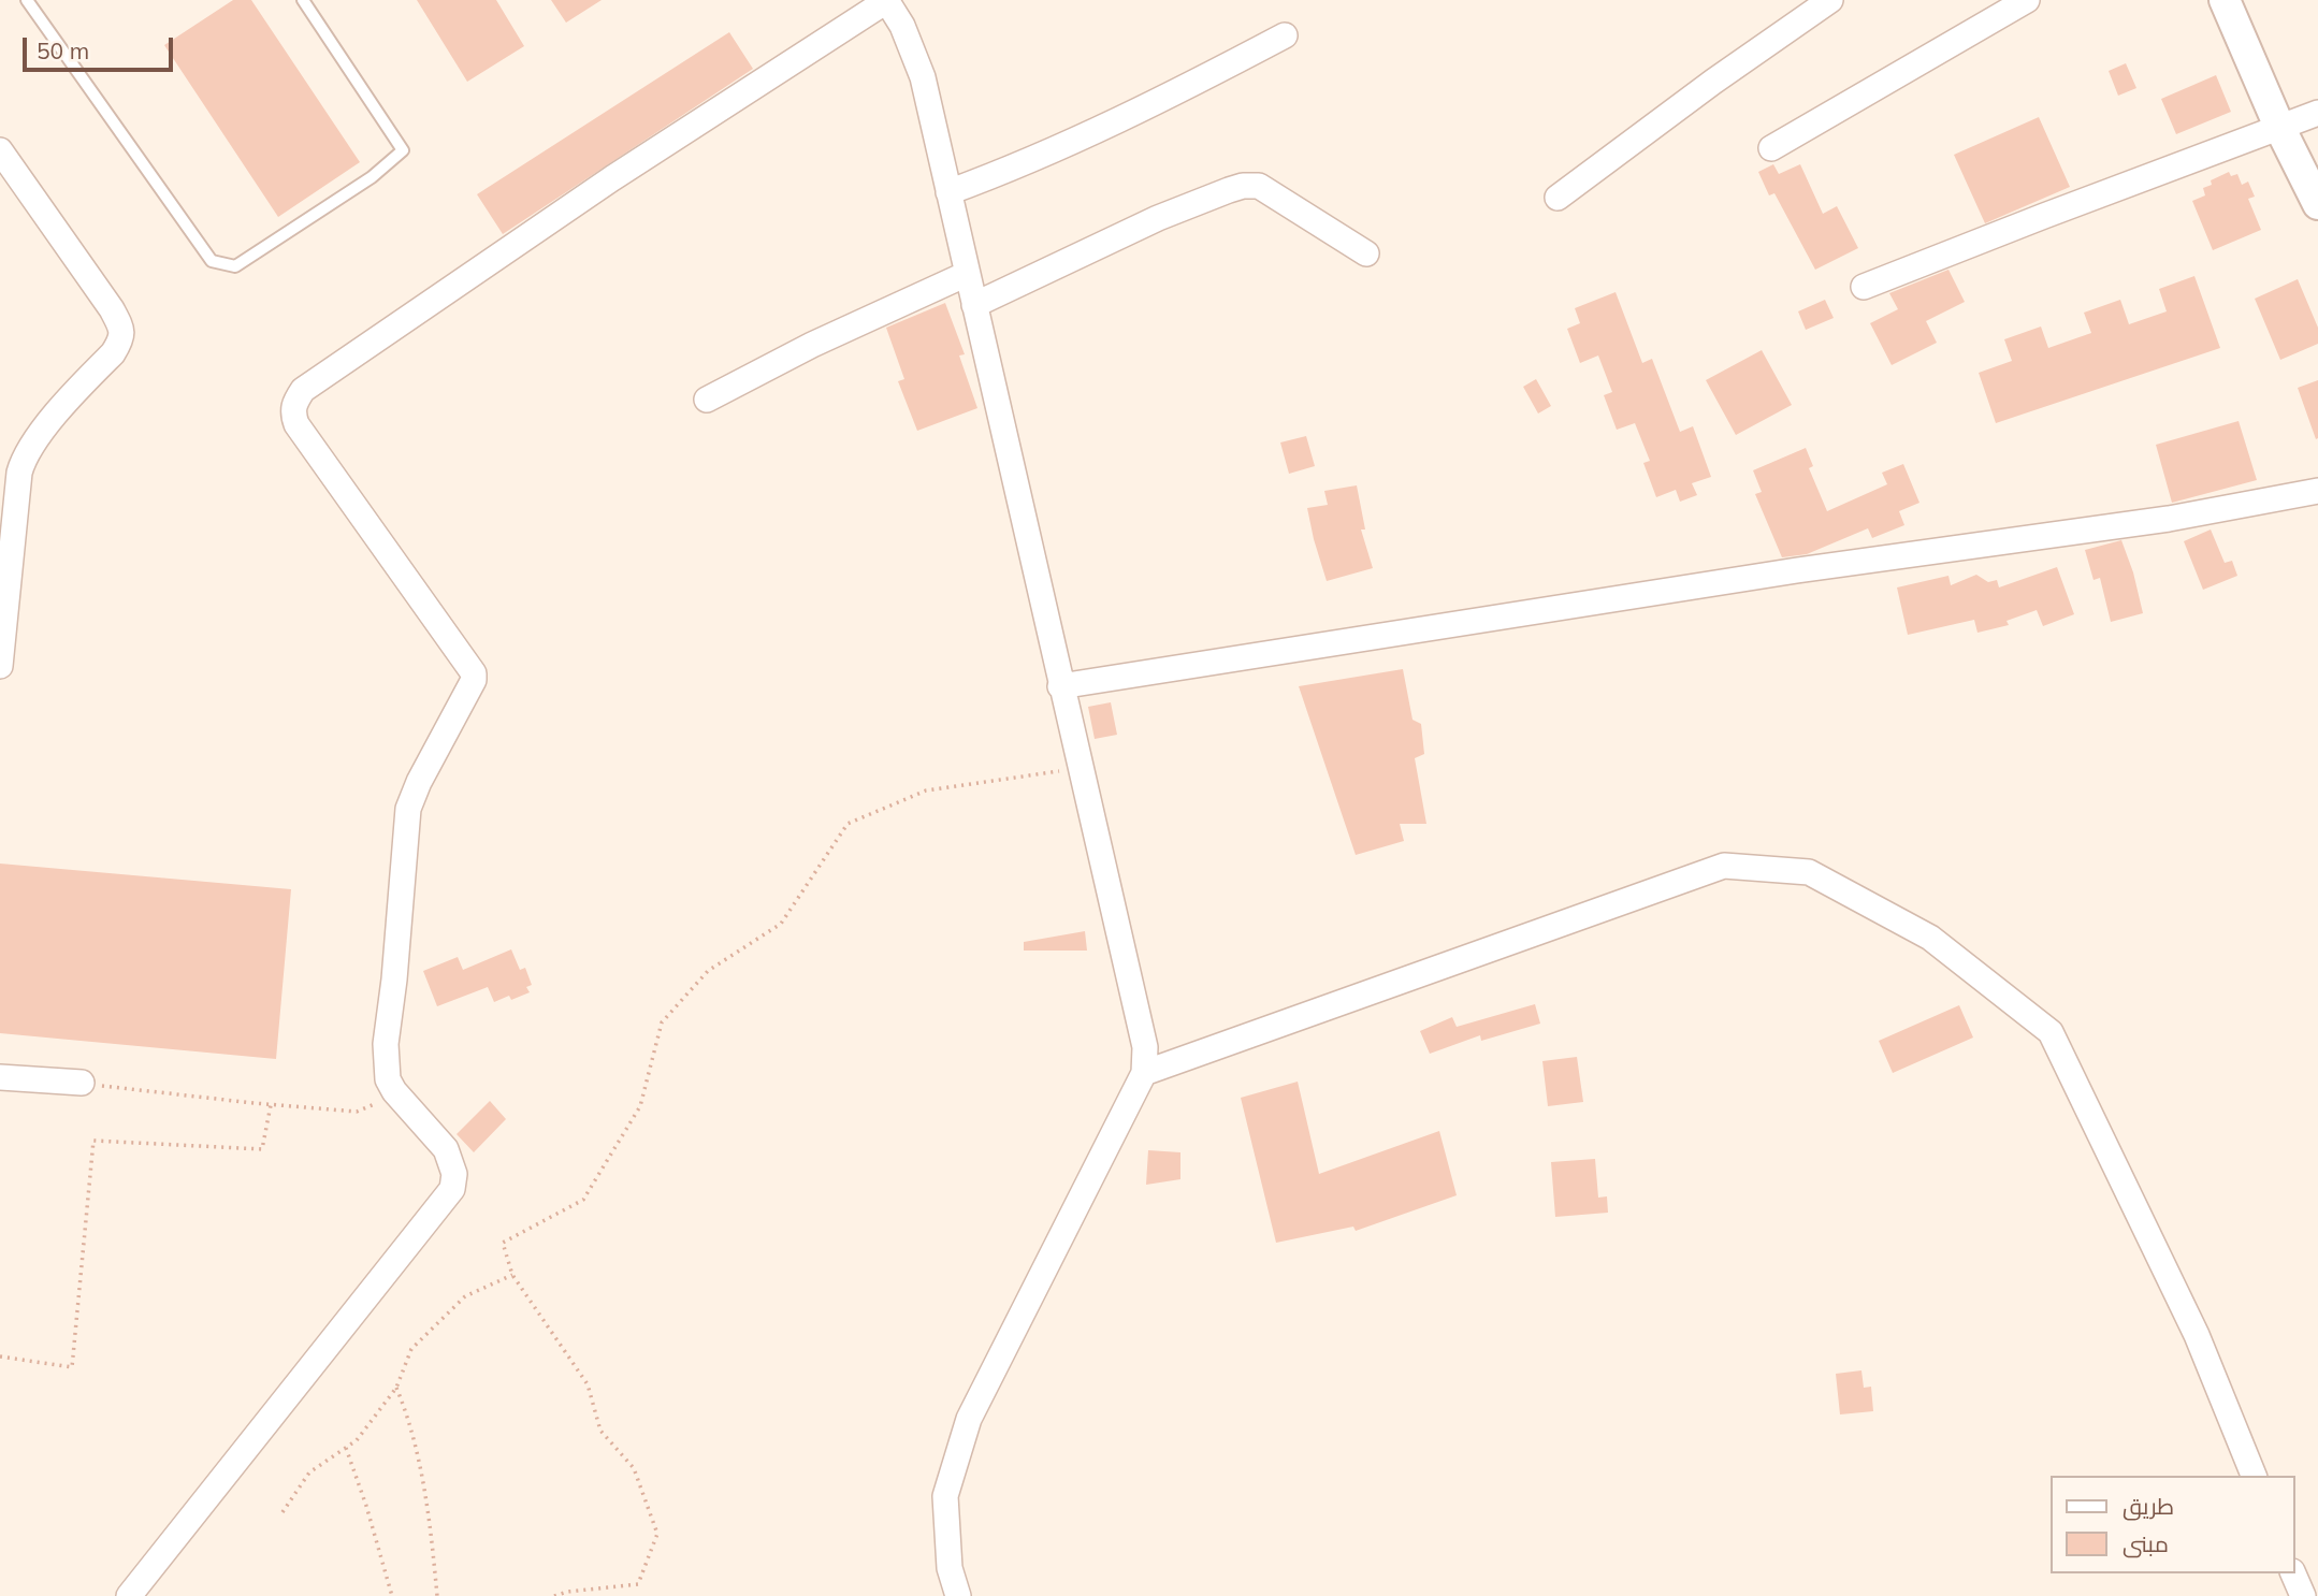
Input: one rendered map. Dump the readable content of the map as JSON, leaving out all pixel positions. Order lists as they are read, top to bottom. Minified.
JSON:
{"legend":["طريق","مبنى"],"scale_bar":"50 m"}
